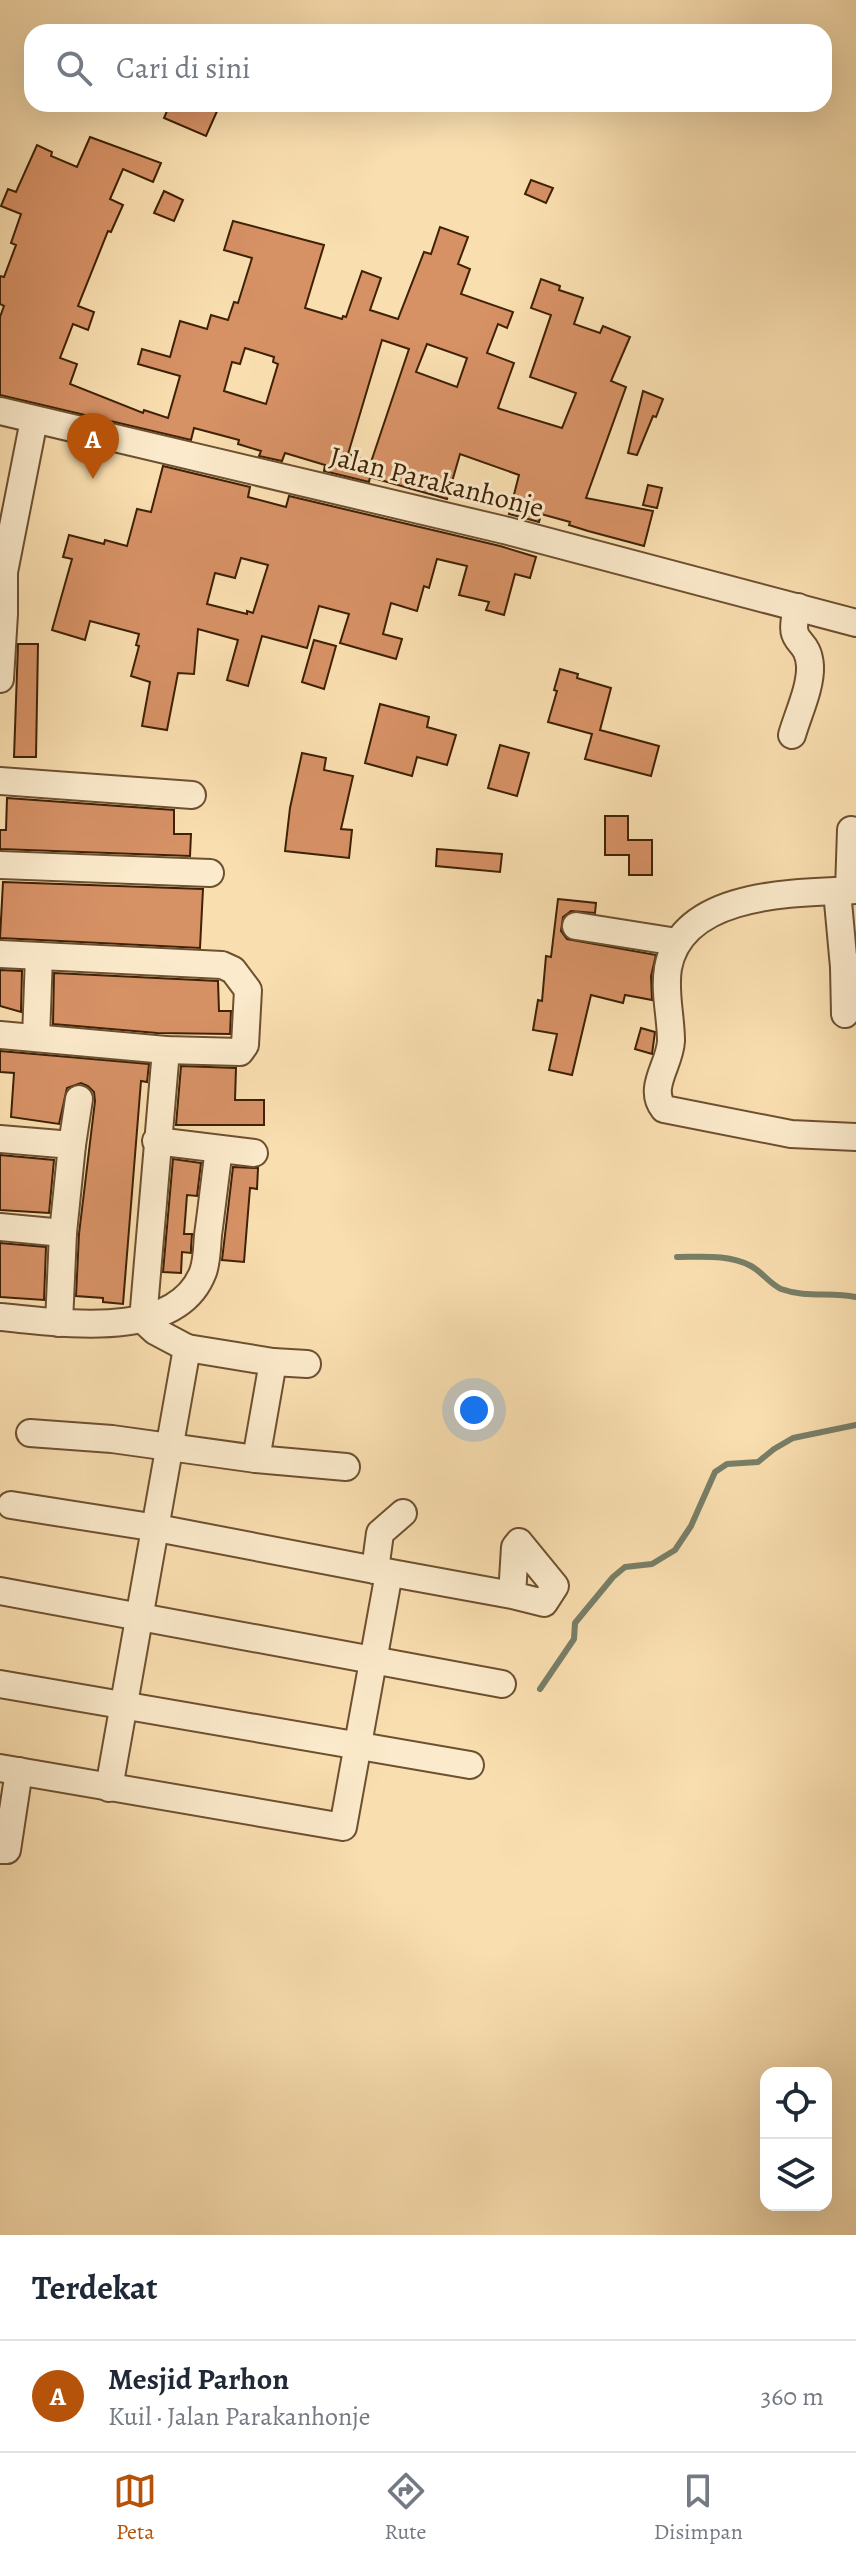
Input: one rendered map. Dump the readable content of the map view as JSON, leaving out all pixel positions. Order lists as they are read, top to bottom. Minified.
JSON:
{"streets":{"street":["Jalan Parakanhonje"]},"page":{"search":"Cari di sini","pins":"A","heading":"Terdekat","list":[{"mark":"A","name":"Mesjid Parhon","note":"Kuil · Jalan Parakanhonje","value":"360 m"}],"nav":["Peta","Rute","Disimpan"]}}
